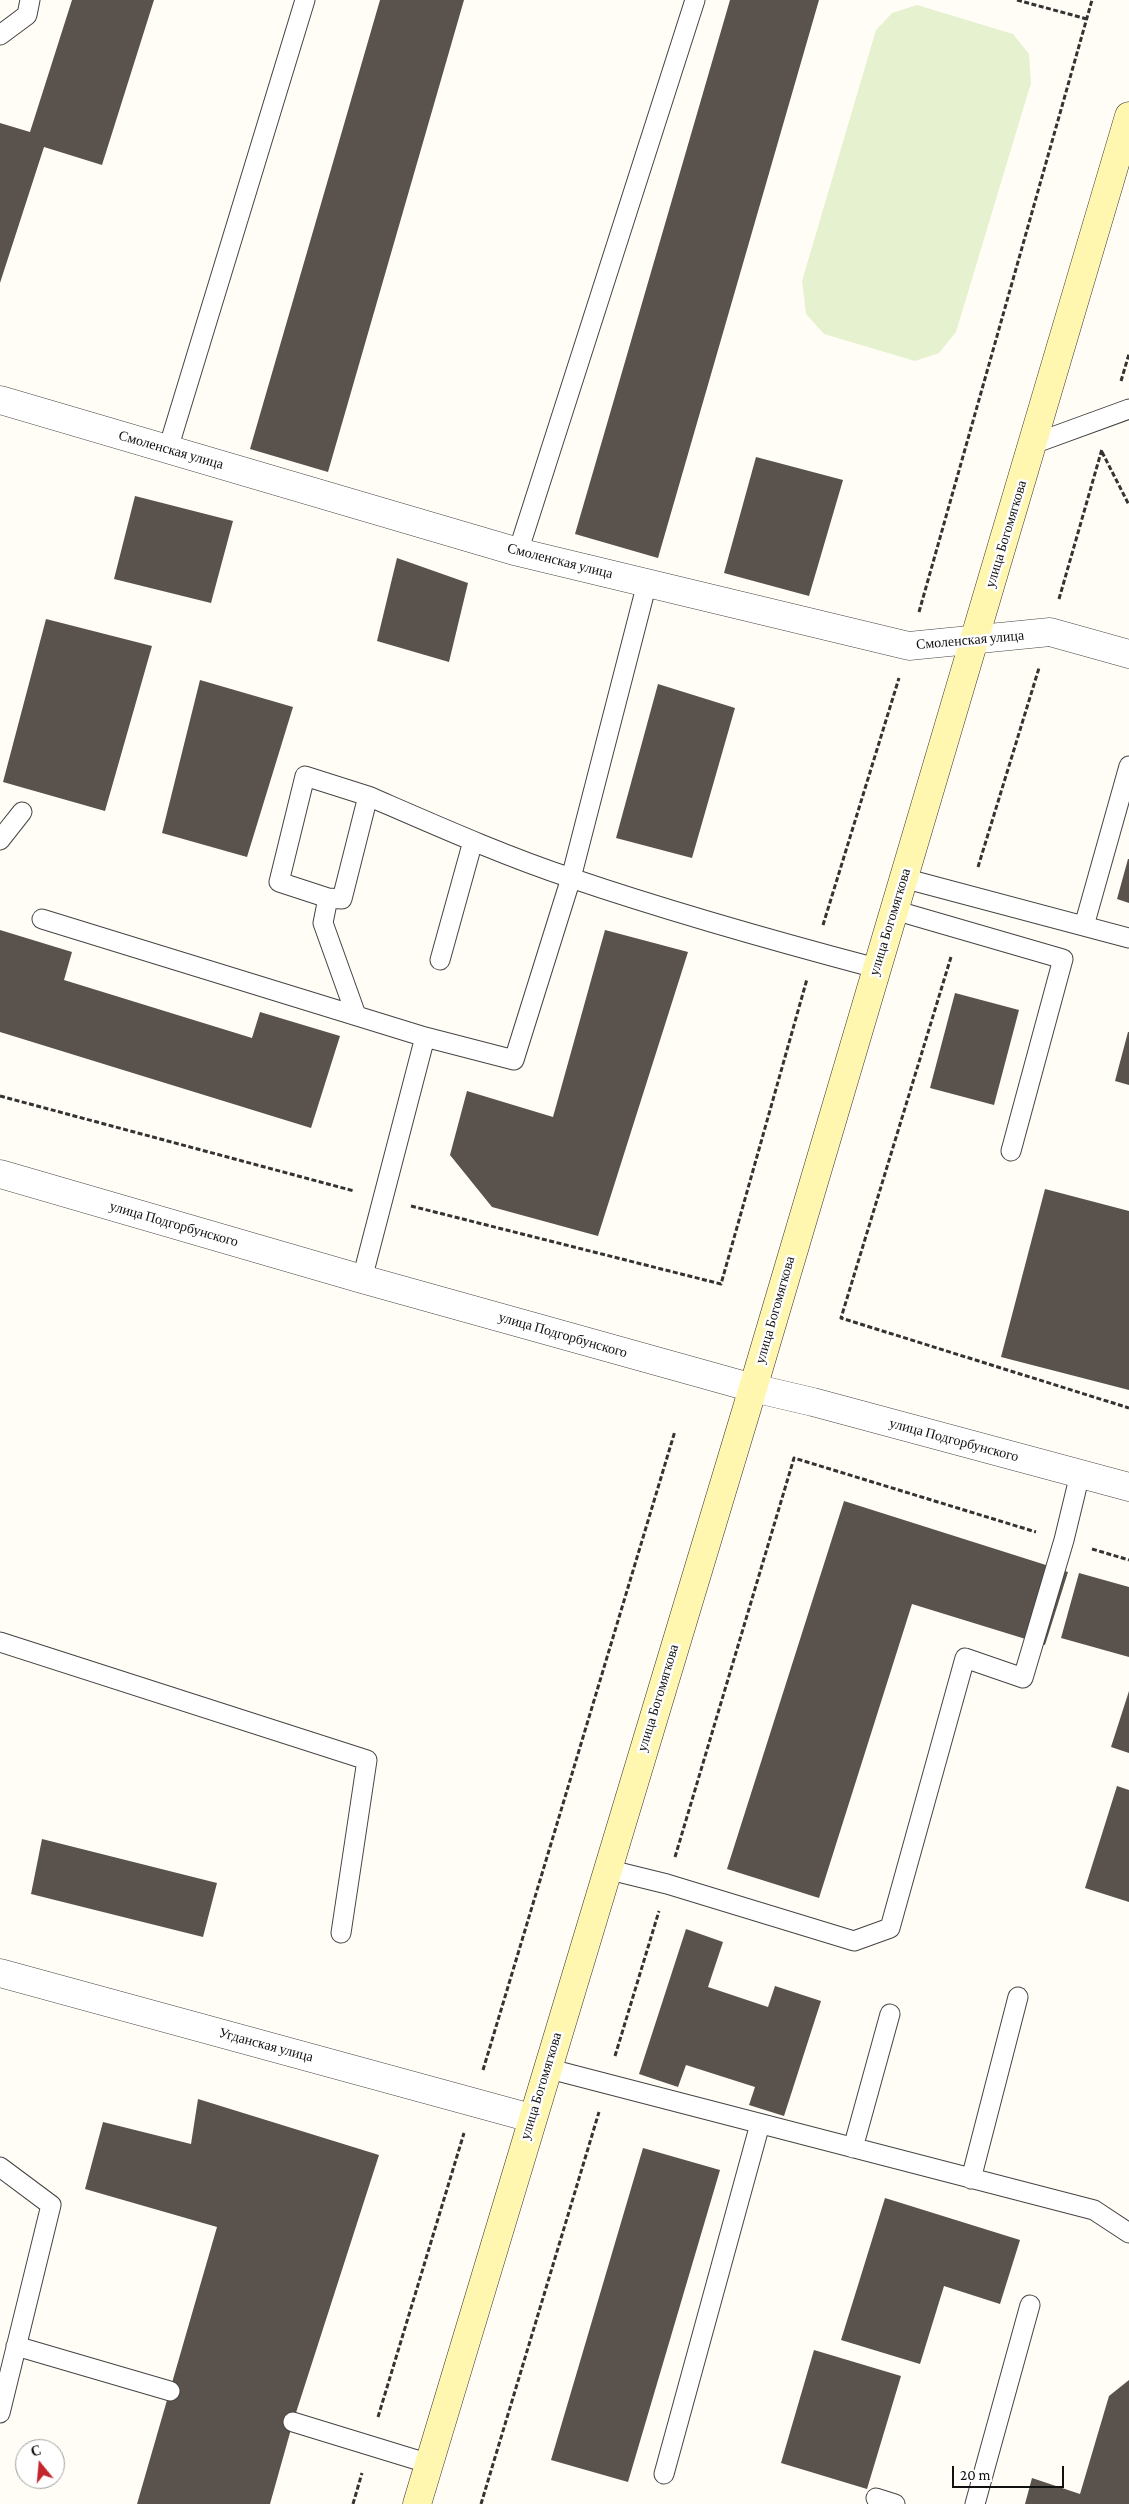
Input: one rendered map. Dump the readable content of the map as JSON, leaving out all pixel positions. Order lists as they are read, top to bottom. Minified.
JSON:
{"streets":{"main road":["улица Богомягкова"],"street":["Смоленская улица","улица Подгорбунского","Угданская улица"]},"crossings":[["Смоленская улица","улица Богомягкова"],["улица Богомягкова","улица Подгорбунского"],["улица Богомягкова","Угданская улица"]],"scale_bar":"20 m","north":"top"}
